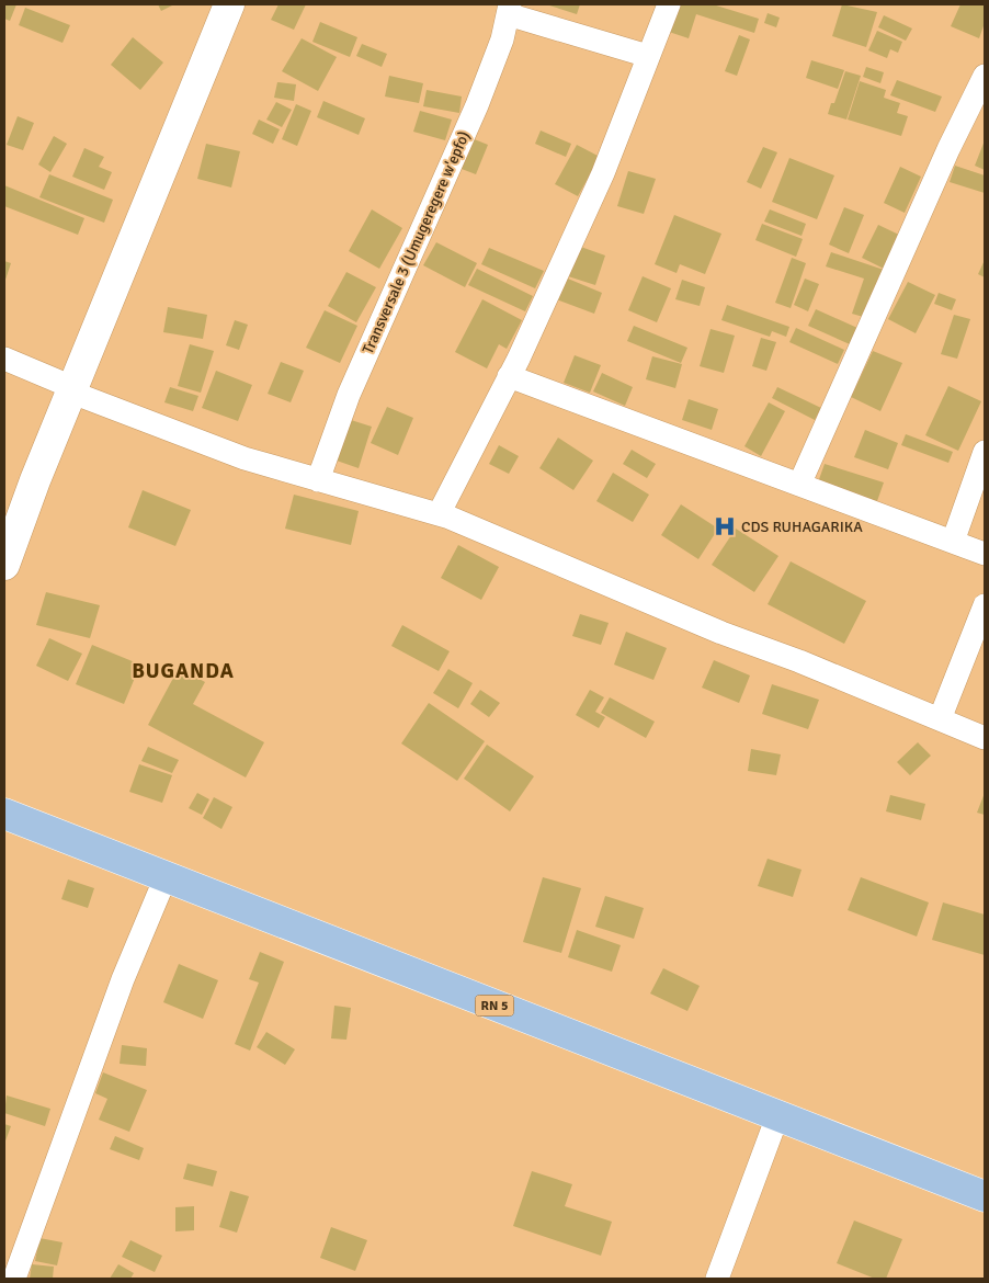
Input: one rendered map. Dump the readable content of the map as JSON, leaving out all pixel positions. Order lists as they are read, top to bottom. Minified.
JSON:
{"streets":{"main road":["RN 5"],"street":["Transversale 3 (Umugeregere w'epfo)"]},"districts":["BUGANDA"],"places":{"hospital":["CDS RUHAGARIKA"]}}
